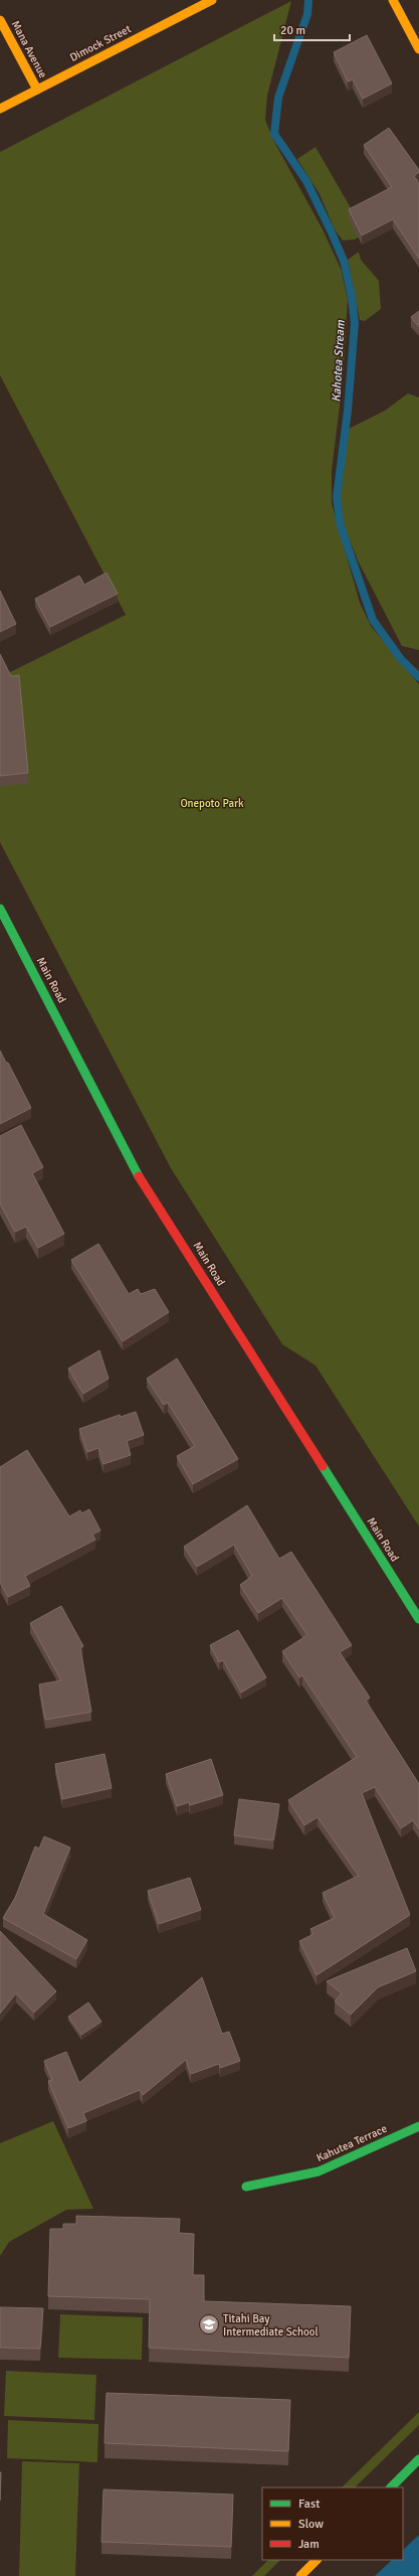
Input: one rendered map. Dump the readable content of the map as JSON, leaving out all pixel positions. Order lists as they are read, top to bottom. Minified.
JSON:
{"streets":{"main road":["Dimock Street","Mana Avenue","Main Road","Kahutea Terrace"]},"crossings":[["Dimock Street","Mana Avenue"]],"water":["Kahotea Stream"],"parks":["Onepoto Park"],"places":{"school or university":["Titahi Bay Intermediate School"]},"legend":["Fast","Slow","Jam"],"scale_bar":"20 m"}
